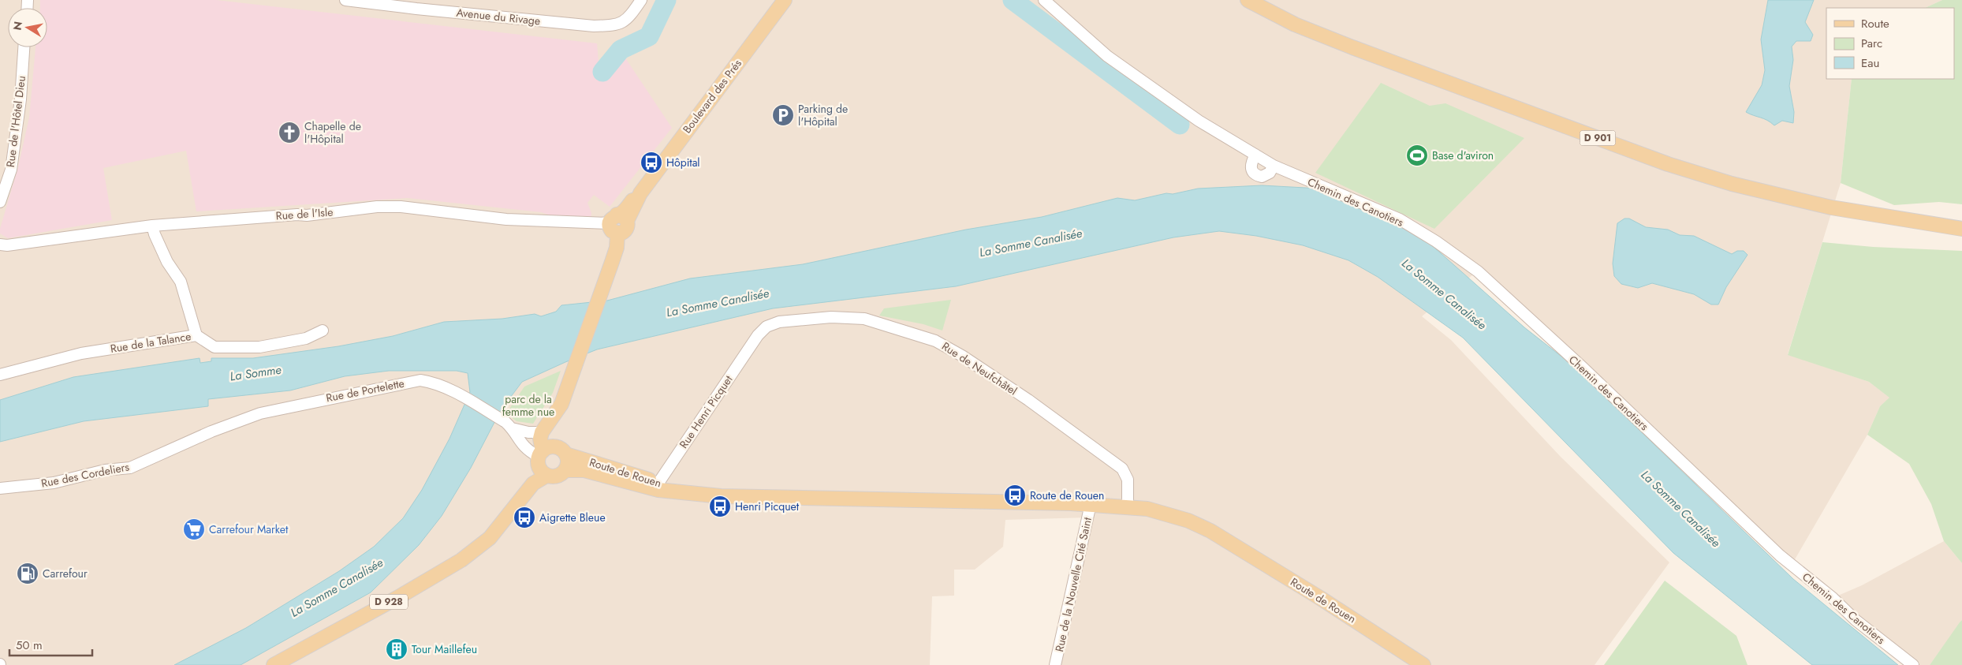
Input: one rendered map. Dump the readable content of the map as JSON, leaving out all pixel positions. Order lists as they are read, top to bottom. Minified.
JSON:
{"streets":{"main road":["Boulevard des Prés","D 901","Route de Rouen","D 928"],"street":["Avenue du Rivage","Rue de l'Hôtel Dieu","Chemin des Canotiers","Rue de l'Isle","Rue de la Talance","Rue de Neufchâtel","Rue de Portelette","Rue Henri Picquet","Rue des Cordeliers","Rue de la Nouvelle Cité Saint"]},"crossings":[["Boulevard des Prés","Rue de l'Isle"],["Boulevard des Prés","Rue de Portelette"],["Boulevard des Prés","Route de Rouen"],["Boulevard des Prés","D 928"],["Rue de Neufchâtel","Rue Henri Picquet"],["Rue de Neufchâtel","Route de Rouen"],["Rue de Portelette","Route de Rouen"],["Rue de Portelette","Rue des Cordeliers"],["Rue de Portelette","D 928"],["Rue Henri Picquet","Route de Rouen"],["Route de Rouen","Rue de la Nouvelle Cité Saint"],["Route de Rouen","D 928"]],"water":["La Somme Canalisée","La Somme"],"parks":["parc de la femme nue"],"places":{"parking":["Parking de l'Hôpital"],"church":["Chapelle de l'Hôpital"],"sports":["Base d'aviron"],"bus stop":["Hôpital","Route de Rouen","Henri Picquet","Aigrette Bleue"],"supermarket":["Carrefour Market"],"fuel station":["Carrefour"],"building":["Tour Maillefeu"]},"legend":["Route","Parc","Eau"],"scale_bar":"50 m","north":"left"}
